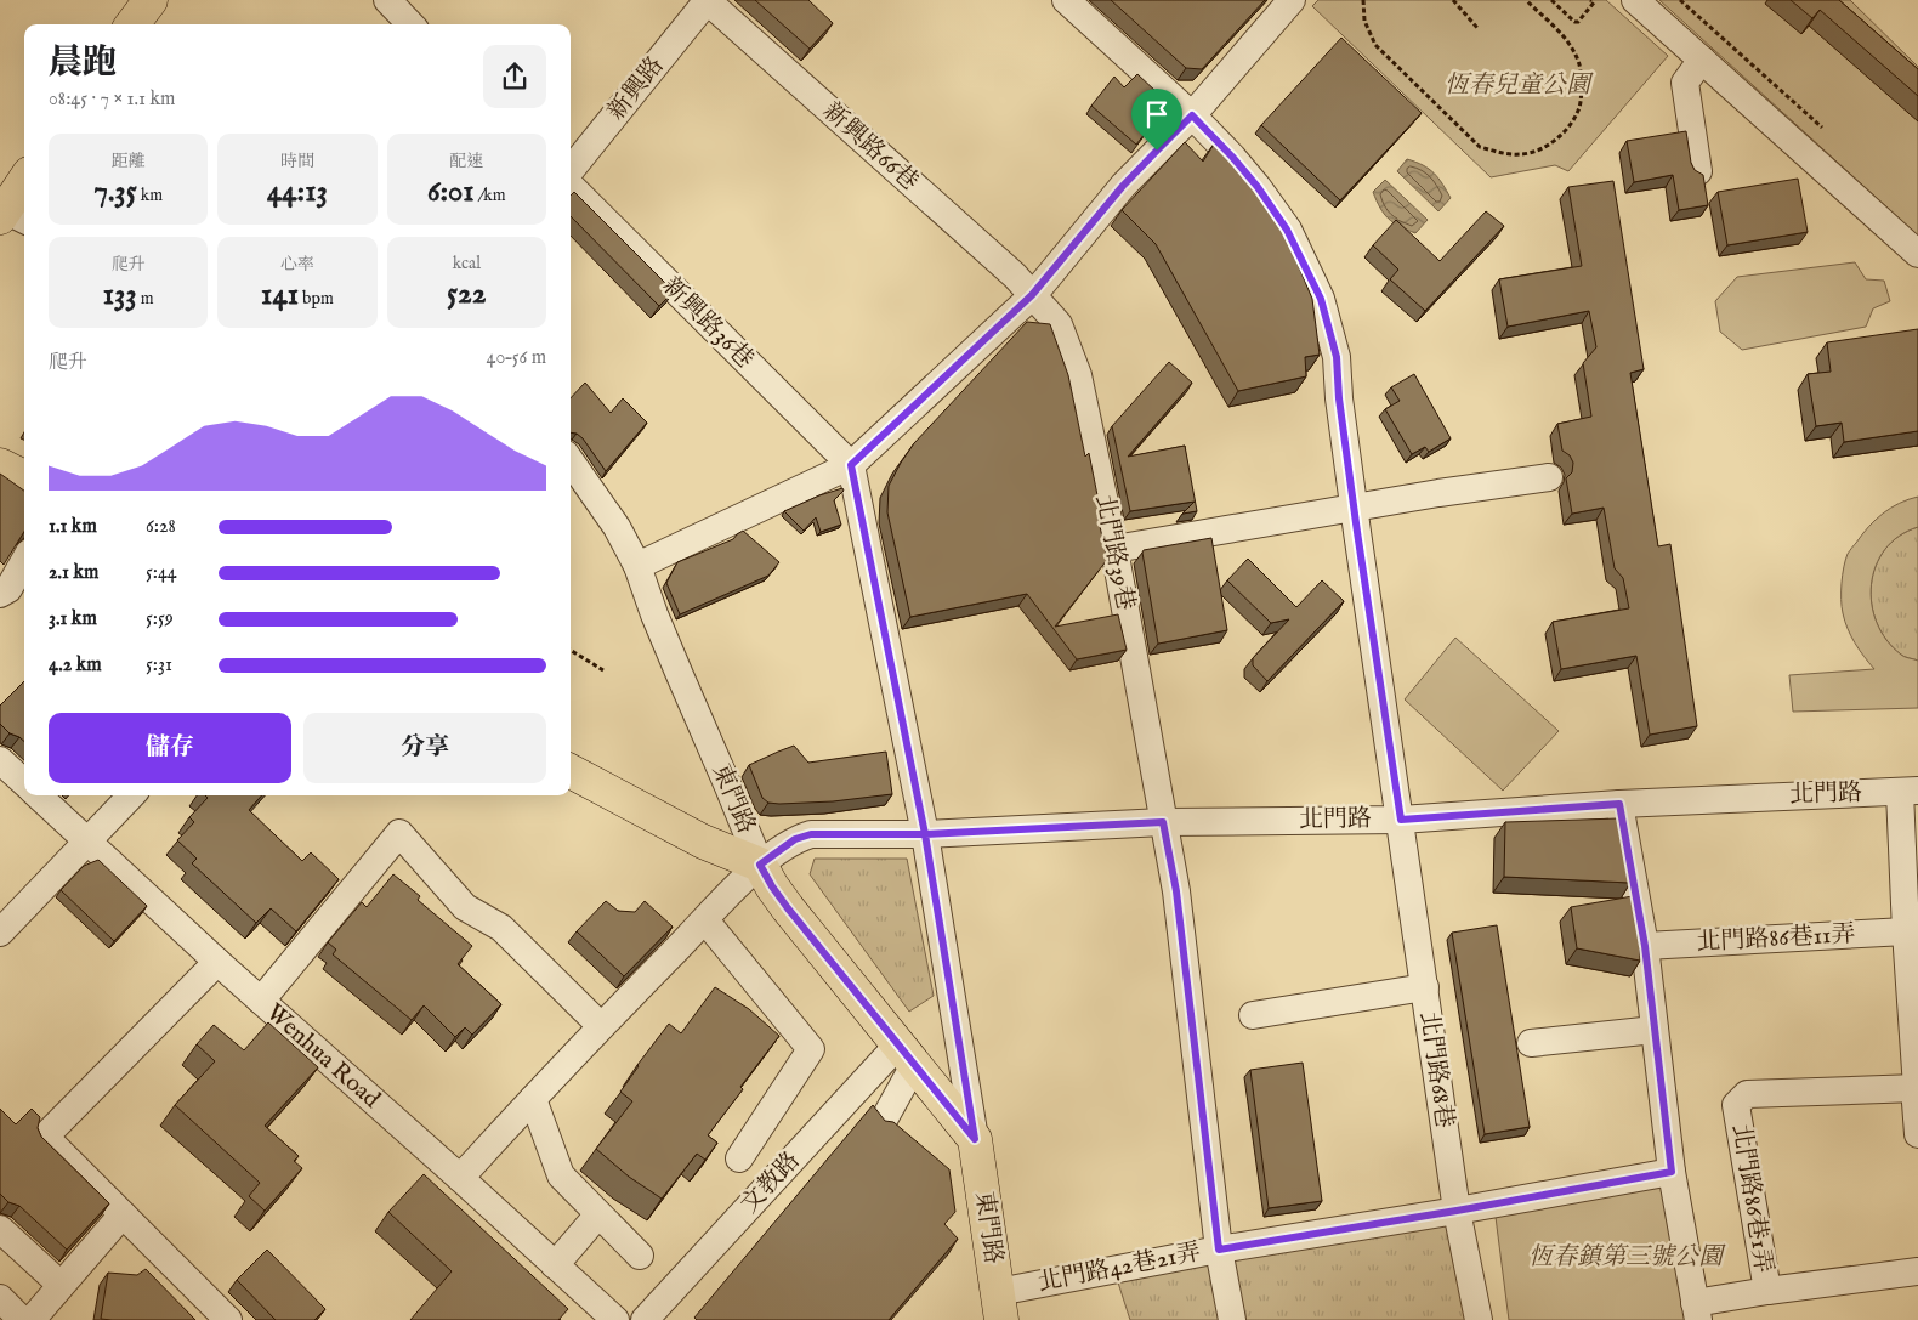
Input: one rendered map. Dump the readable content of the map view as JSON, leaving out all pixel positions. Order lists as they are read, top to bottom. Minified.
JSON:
{"streets":{"main road":["東門路"],"street":["新興路","新興路66巷","新興路36巷","北門路39巷","北門路","北門路86巷11弄","Wenhua Road","北門路68巷","文教路","北門路86巷1弄","北門路42巷21弄"]},"crossings":[["新興路","新興路66巷"],["新興路66巷","北門路39巷"],["北門路39巷","北門路"],["北門路39巷","北門路42巷21弄"],["北門路","東門路"],["北門路","Wenhua Road"],["北門路","北門路68巷"],["東門路","文教路"],["東門路","北門路42巷21弄"],["北門路68巷","北門路42巷21弄"]],"parks":["恆春兒童公園","恆春鎮第三號公園"],"page":{"heading":["晨跑","08:45 · 7 × 1.1 km"],"stats":[["距離","7.35 km"],["時間","44:13"],["配速","6:01 /km"],["爬升","133 m"],["心率","141 bpm"],["kcal","522"]],"chart":["爬升","40–56 m"],"list":[{"name":"1.1 km","note":"6:28"},{"name":"2.1 km","note":"5:44"},{"name":"3.1 km","note":"5:59"},{"name":"4.2 km","note":"5:31"}],"buttons":["儲存","分享"]}}
